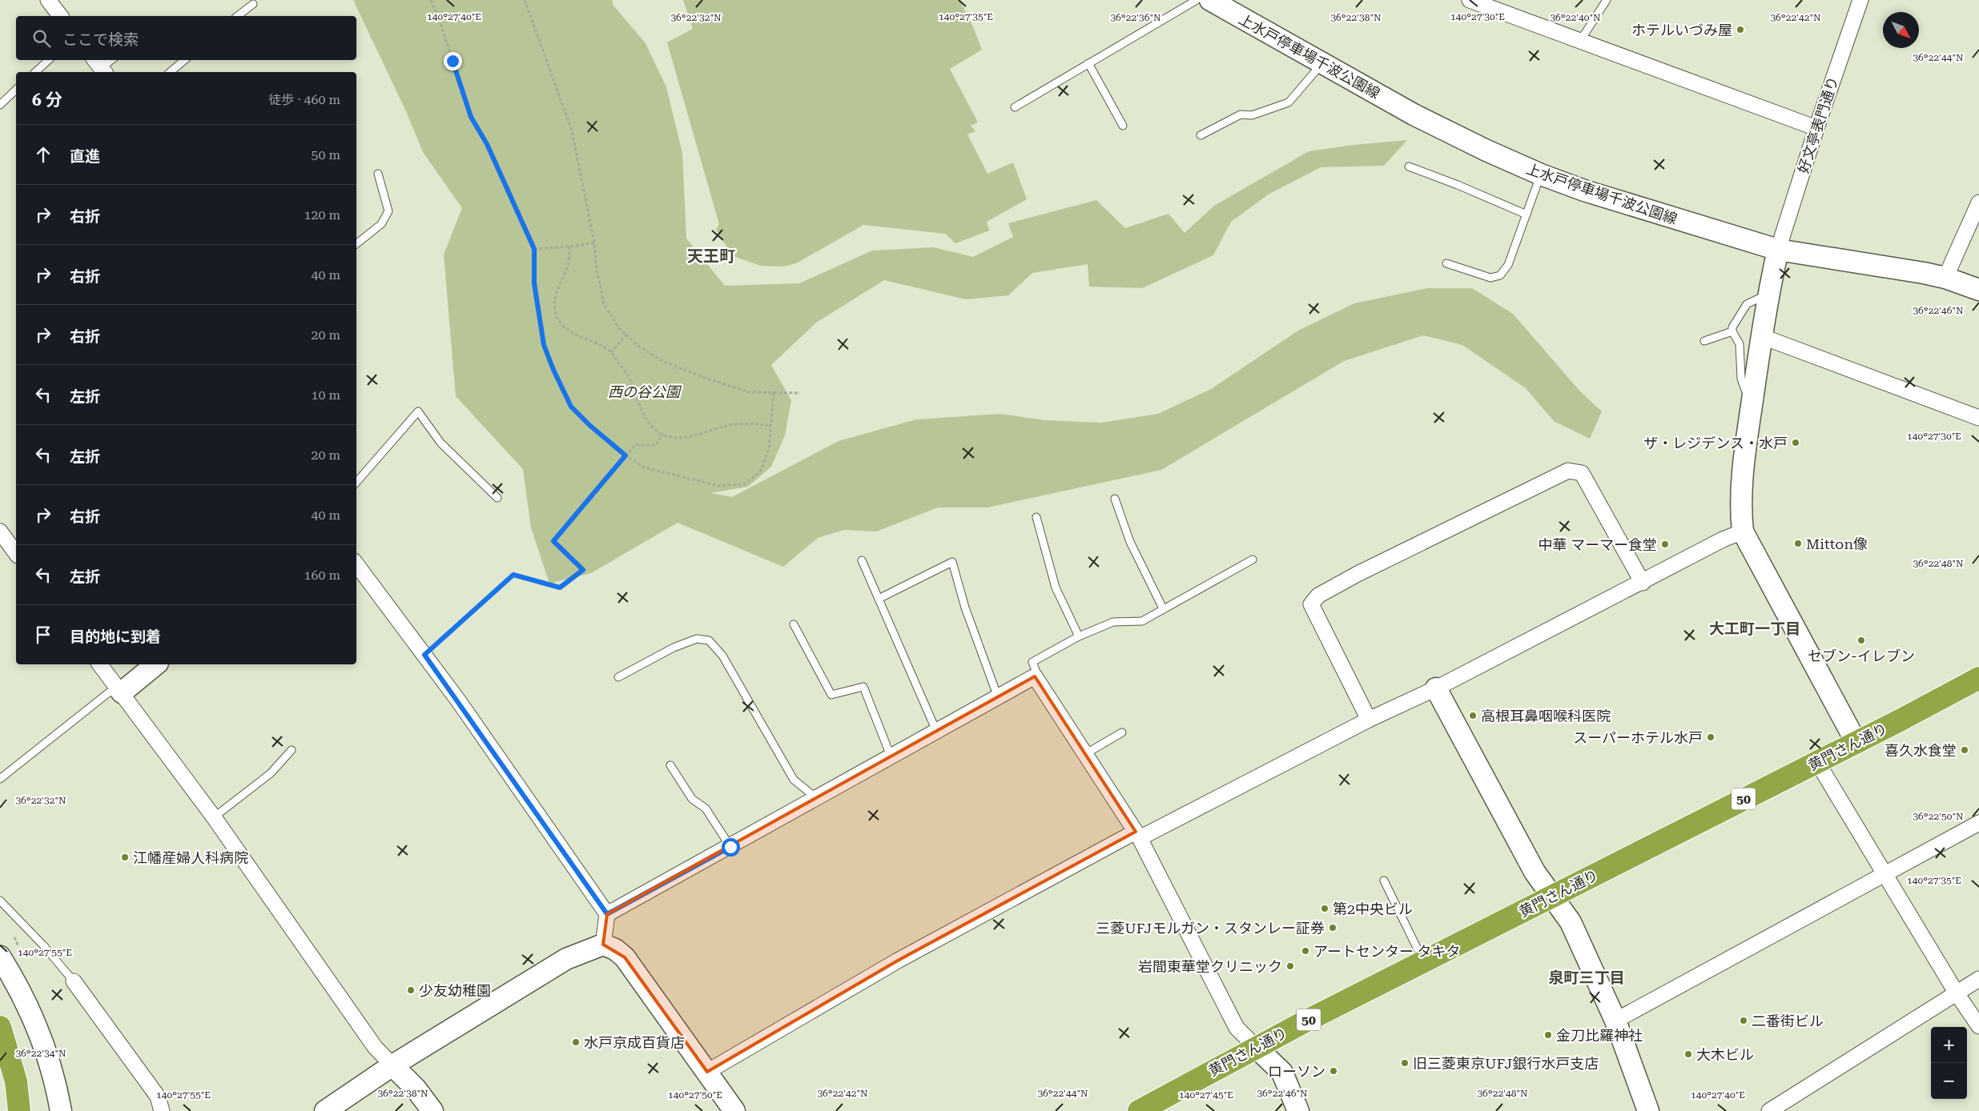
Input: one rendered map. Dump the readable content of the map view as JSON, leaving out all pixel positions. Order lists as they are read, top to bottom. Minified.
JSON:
{"streets":{"highway":["黄門さん通り","50"],"street":["上水戸停車場千波公園線","好文亭表門通り"]},"crossings":[["上水戸停車場千波公園線","好文亭表門通り"]],"districts":["天王町","大工町一丁目","泉町三丁目"],"parks":["西の谷公園"],"places":["ホテルいづみ屋","ザ・レジデンス・水戸","Mitton像","中華 マーマー食堂","セブン-イレブン","高根耳鼻咽喉科医院","スーパーホテル水戸","喜久水食堂","江幡産婦人科病院","第2中央ビル","三菱UFJモルガン・スタンレー証券","アートセンター タキタ","岩間東華堂クリニック","少友幼稚園","二番街ビル","金刀比羅神社","水戸京成百貨店","大木ビル","旧三菱東京UFJ銀行水戸支店","ローソン"],"north":"bottom right","page":{"search":"ここで検索","heading":["6 分","徒歩 · 460 m"],"list":[["直進","50 m"],["右折","120 m"],["右折","40 m"],["右折","20 m"],["左折","10 m"],["左折","20 m"],["右折","40 m"],["左折","160 m"],"目的地に到着"],"map_buttons":["+","−"]},"coordinates":["140°27'40\"E","140°27'35\"E","140°27'30\"E","36°22'32\"N","36°22'36\"N","36°22'38\"N","36°22'40\"N","36°22'42\"N","36°22'44\"N","36°22'46\"N","36°22'48\"N","36°22'50\"N","140°27'55\"E","36°22'34\"N","140°27'50\"E","140°27'45\"E"]}
